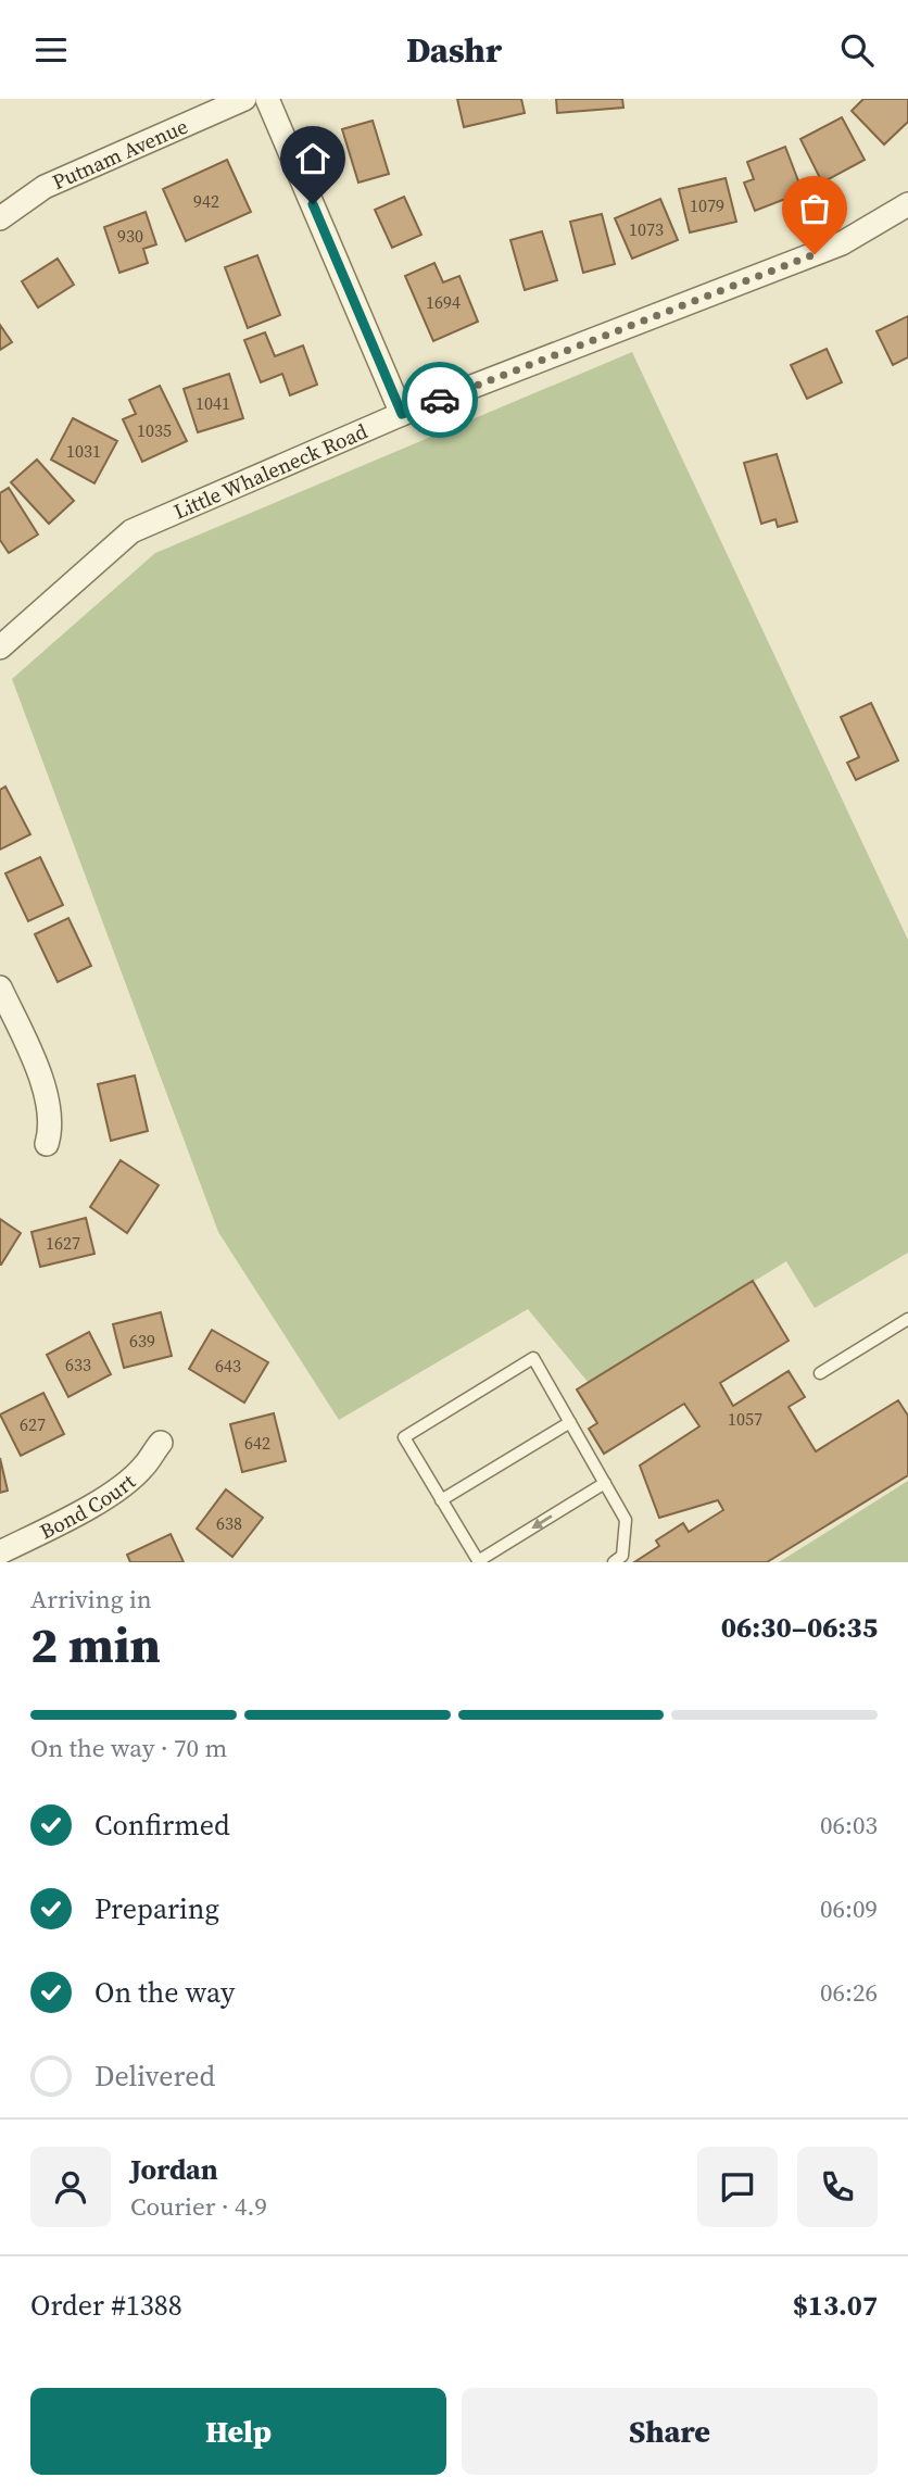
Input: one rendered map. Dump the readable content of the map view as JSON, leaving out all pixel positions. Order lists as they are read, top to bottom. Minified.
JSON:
{"streets":{"street":["Putnam Avenue","Little Whaleneck Road","Bond Court"]},"house_numbers":["942","1079","1073","930","1694","1041","1035","1031","1627","639","633","643","1057","627","642","638"],"page":{"header":"Dashr","heading":["2 min","Arriving in","06:30–06:35"],"panel":["Jordan","Courier · 4.9","Order #1388","$13.07"],"bar":"On the way · 70 m","list":[["Confirmed","06:03"],["Preparing","06:09"],["On the way","06:26"],"Delivered"],"buttons":["Help","Share"]}}
